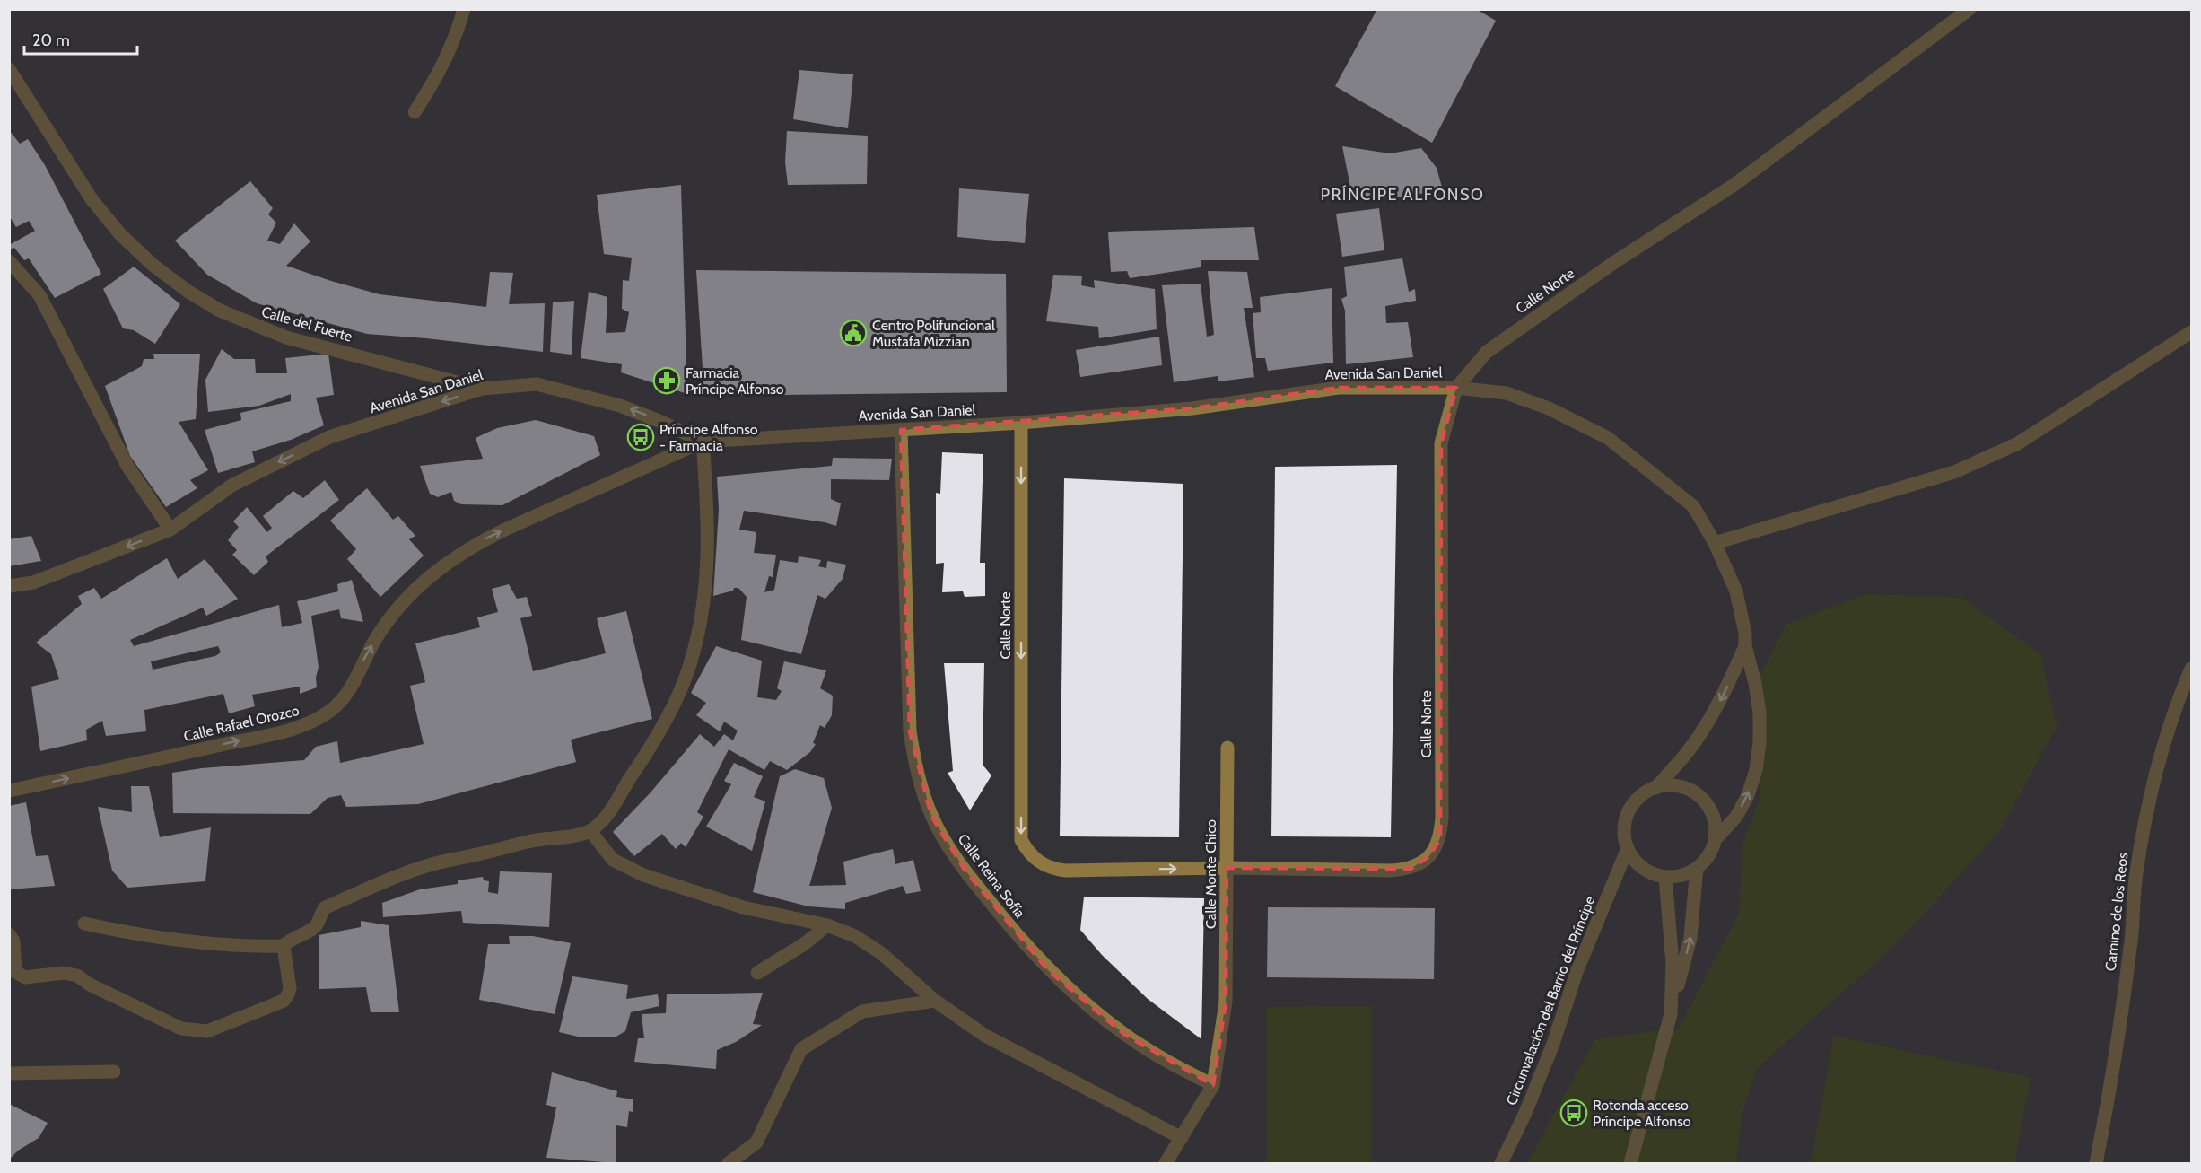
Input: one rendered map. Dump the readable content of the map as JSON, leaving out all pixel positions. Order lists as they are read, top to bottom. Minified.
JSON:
{"streets":{"street":["Calle Norte","Calle del Fuerte","Avenida San Daniel","Calle Rafael Orozco","Calle Monte Chico","Calle Reina Sofía","Camino de los Reos","Circunvalación del Barrio del Príncipe"]},"crossings":[["Calle Norte","Avenida San Daniel"],["Calle Norte","Calle Monte Chico"],["Calle del Fuerte","Avenida San Daniel"],["Avenida San Daniel","Calle Rafael Orozco"],["Avenida San Daniel","Calle Reina Sofía"],["Calle Monte Chico","Calle Reina Sofía"]],"one_way":["Avenida San Daniel","Calle Rafael Orozco"],"districts":["PRÍNCIPE ALFONSO"],"places":{"public building":["Centro Polifuncional Mustafa Mizzian"],"pharmacy":["Farmacia Príncipe Alfonso"],"bus stop":["Príncipe Alfonso - Farmacia","Rotonda acceso Príncipe Alfonso"]},"scale_bar":"20 m"}
